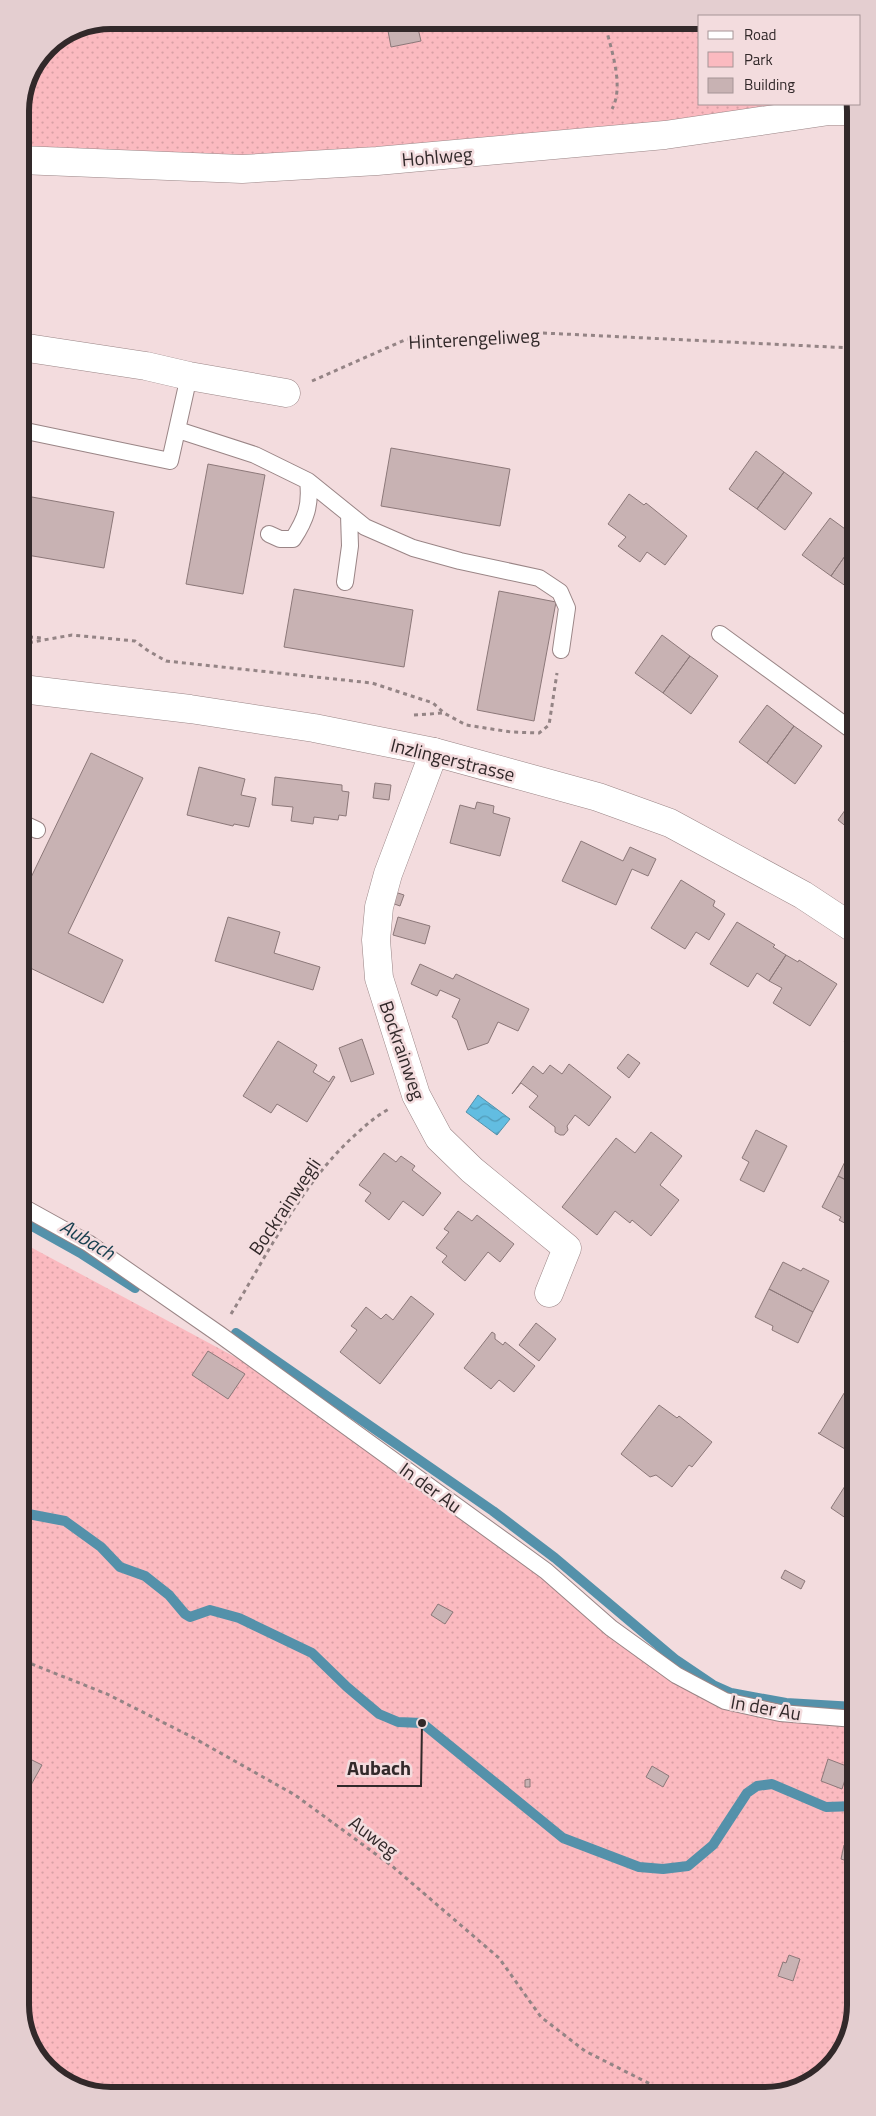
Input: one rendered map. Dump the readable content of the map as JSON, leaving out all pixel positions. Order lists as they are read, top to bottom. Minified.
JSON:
{"streets":{"street":["Hohlweg","Inzlingerstrasse","Bockrainweg"],"lane":["In der Au"],"path":["Hinterengeliweg","Bockrainwegli","Auweg"]},"crossings":[["Inzlingerstrasse","Bockrainweg"],["Bockrainweg","Bockrainwegli"],["Bockrainwegli","In der Au"]],"water":["Aubach"],"places":["Aubach"],"legend":["Road","Park","Building"]}
